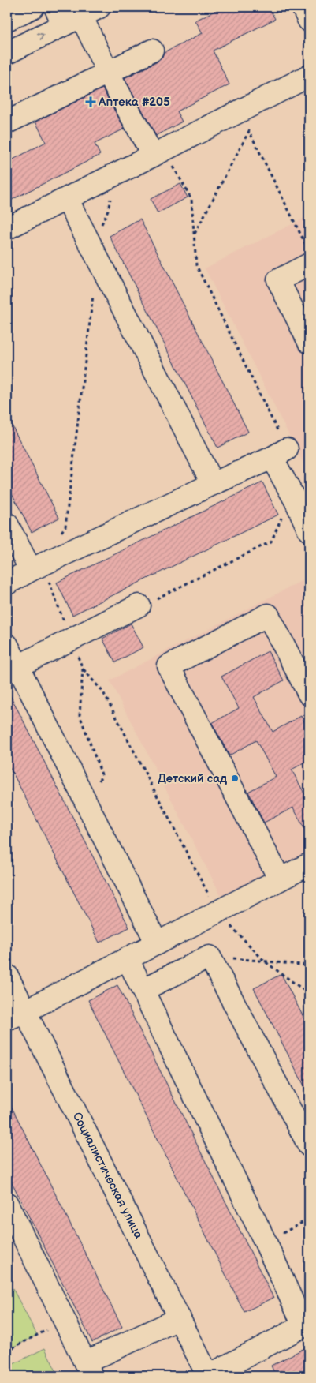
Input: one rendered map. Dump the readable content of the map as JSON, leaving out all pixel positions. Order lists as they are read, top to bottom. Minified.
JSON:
{"streets":{"main road":["Социалистическая улица"]},"places":{"health":["Аптека #205"],"other":["Детский сад"]}}
